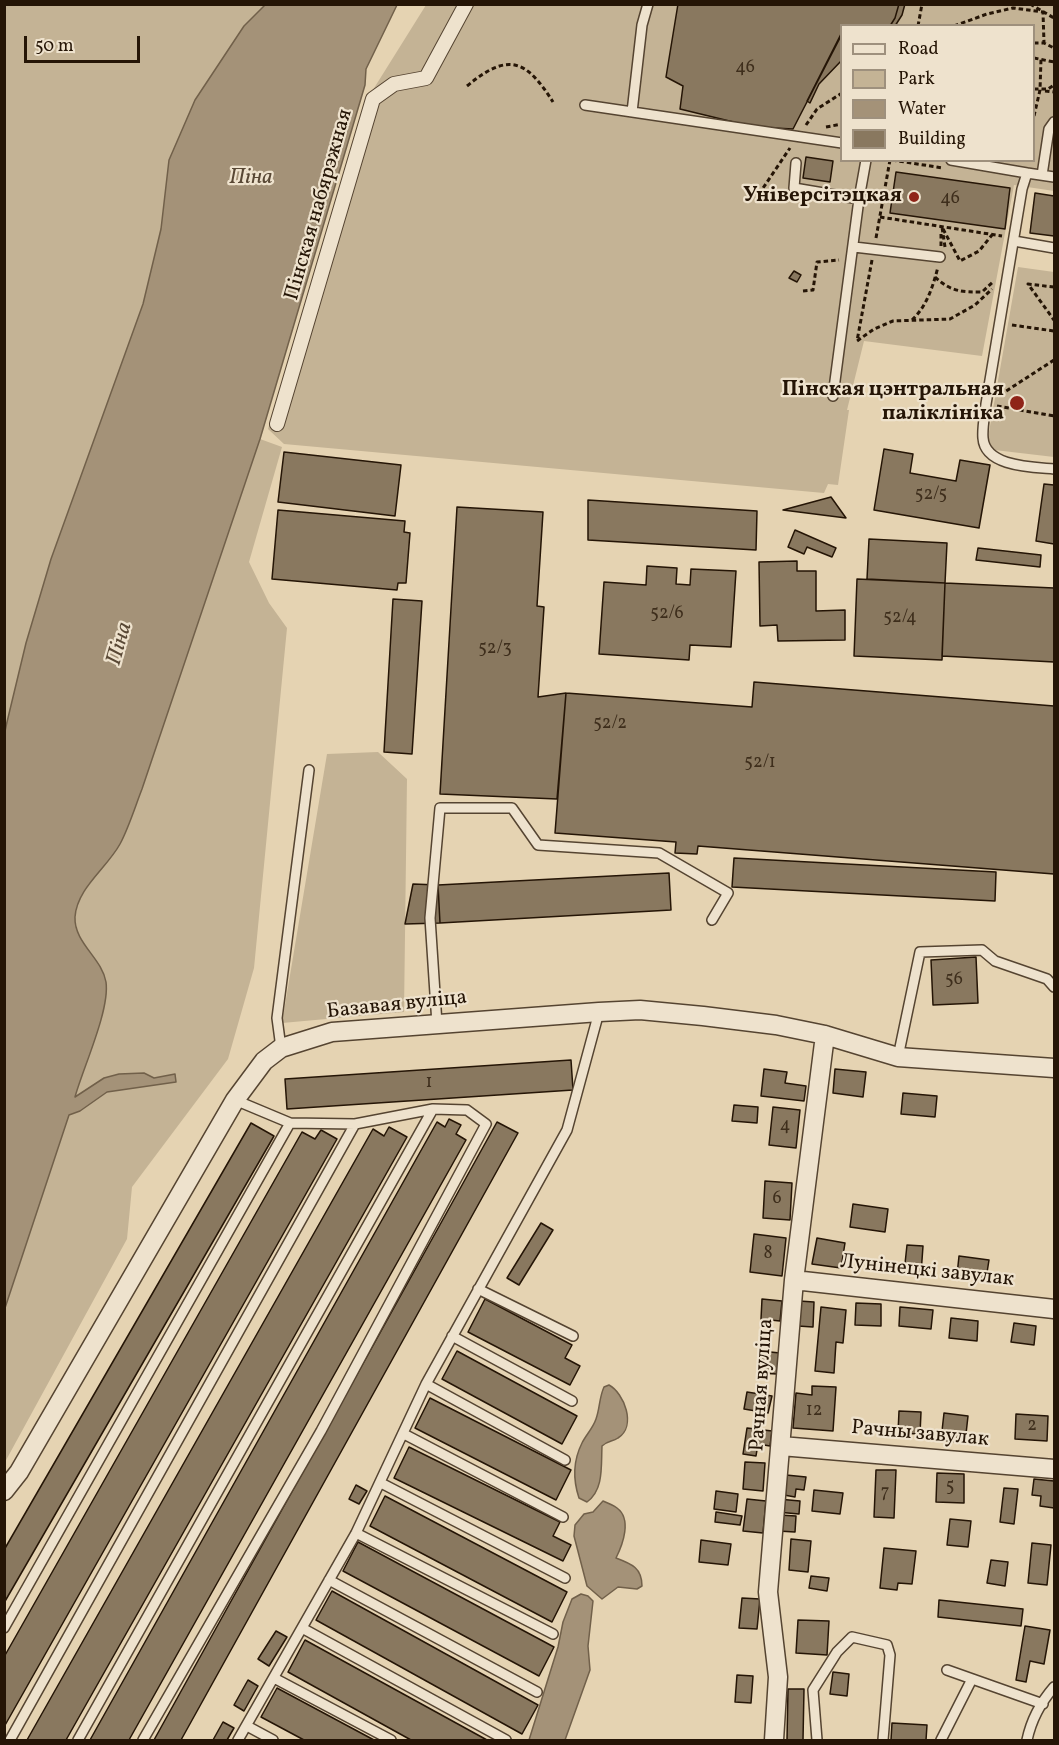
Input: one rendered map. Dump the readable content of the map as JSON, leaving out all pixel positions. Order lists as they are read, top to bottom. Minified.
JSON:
{"streets":{"street":["Пінская набярэжная","Базавая вуліца","Лунінецкі завулак","Рачная вуліца","Рачны завулак"]},"crossings":[["Базавая вуліца","Рачная вуліца"],["Лунінецкі завулак","Рачная вуліца"],["Рачная вуліца","Рачны завулак"]],"water":["Піна"],"places":["Універсітэцкая","Пінская цэнтральная паліклініка"],"house_numbers":["46","46","52/5","52/6","52/4","52/3","52/2","52/1","56","1","4","6","8","12","2","5","7"],"legend":["Road","Park","Water","Building"],"scale_bar":"50 m"}
